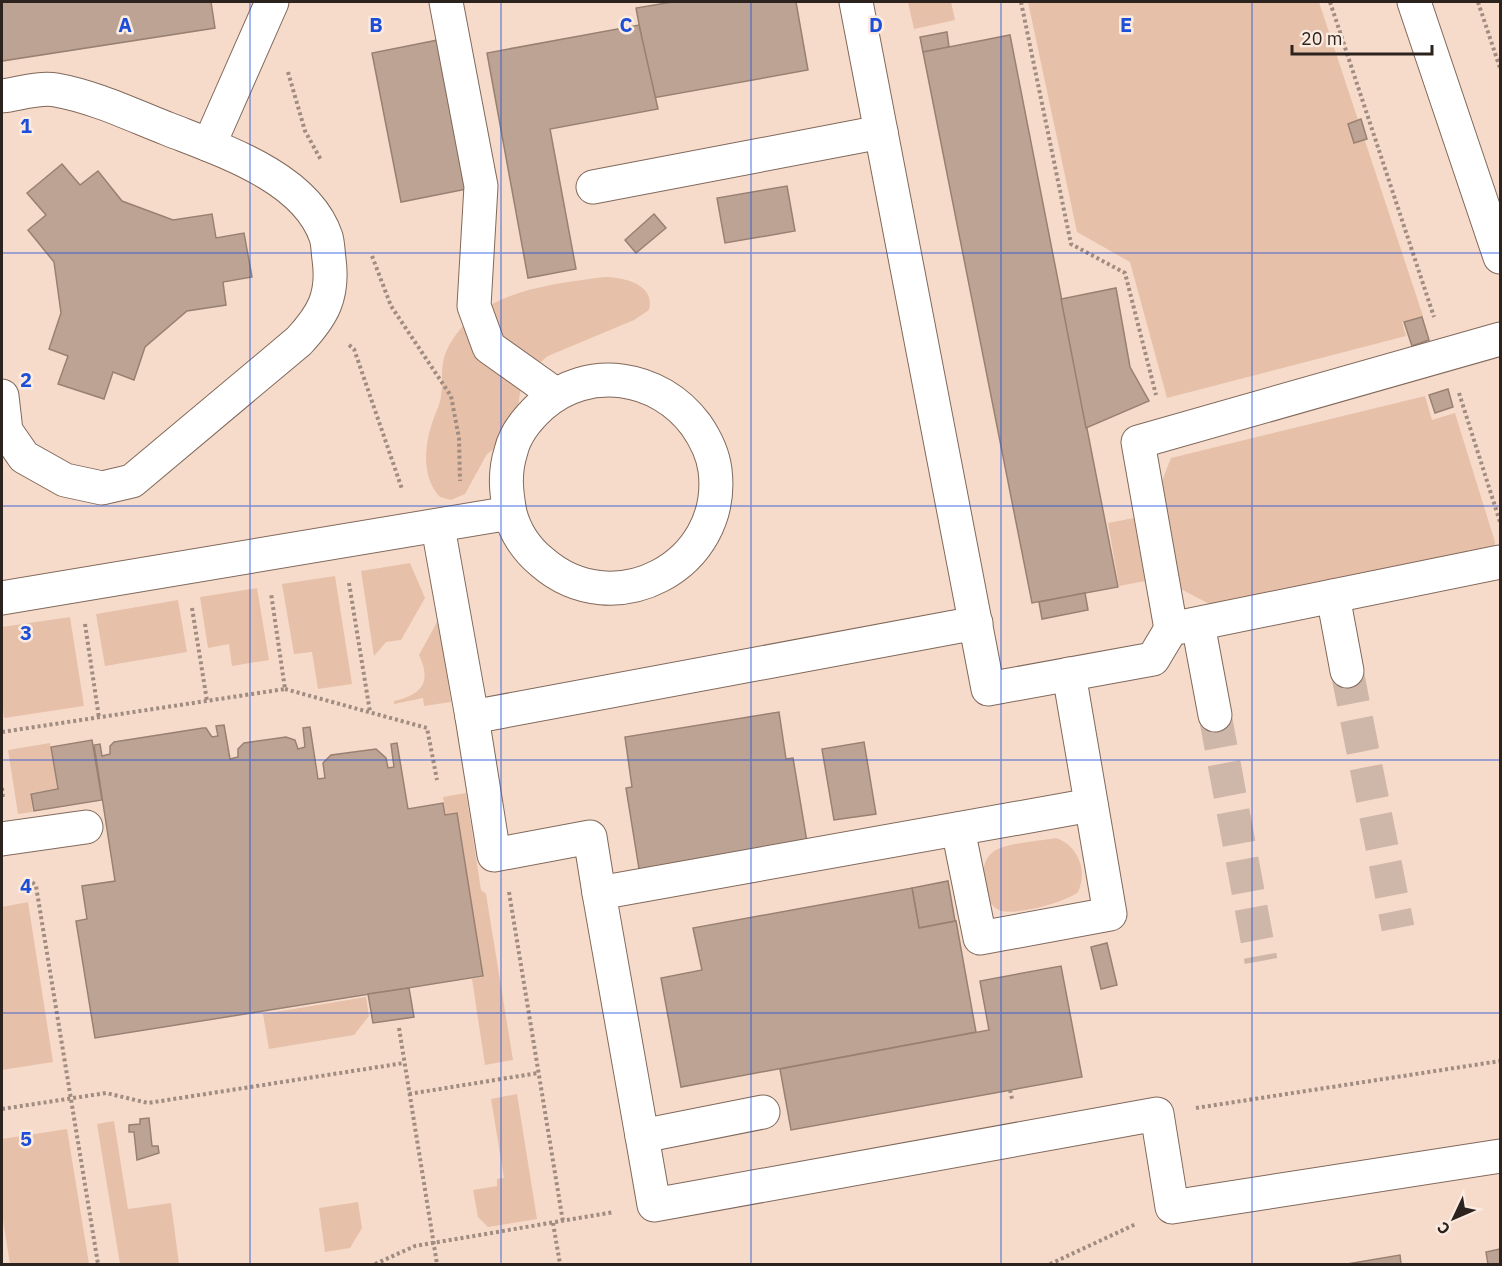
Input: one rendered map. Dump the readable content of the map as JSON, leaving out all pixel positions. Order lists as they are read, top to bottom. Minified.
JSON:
{"scale_bar":"20 m","north":"bottom left","grid":{"columns":["A","B","C","D","E"],"rows":["1","2","3","4","5"]}}
